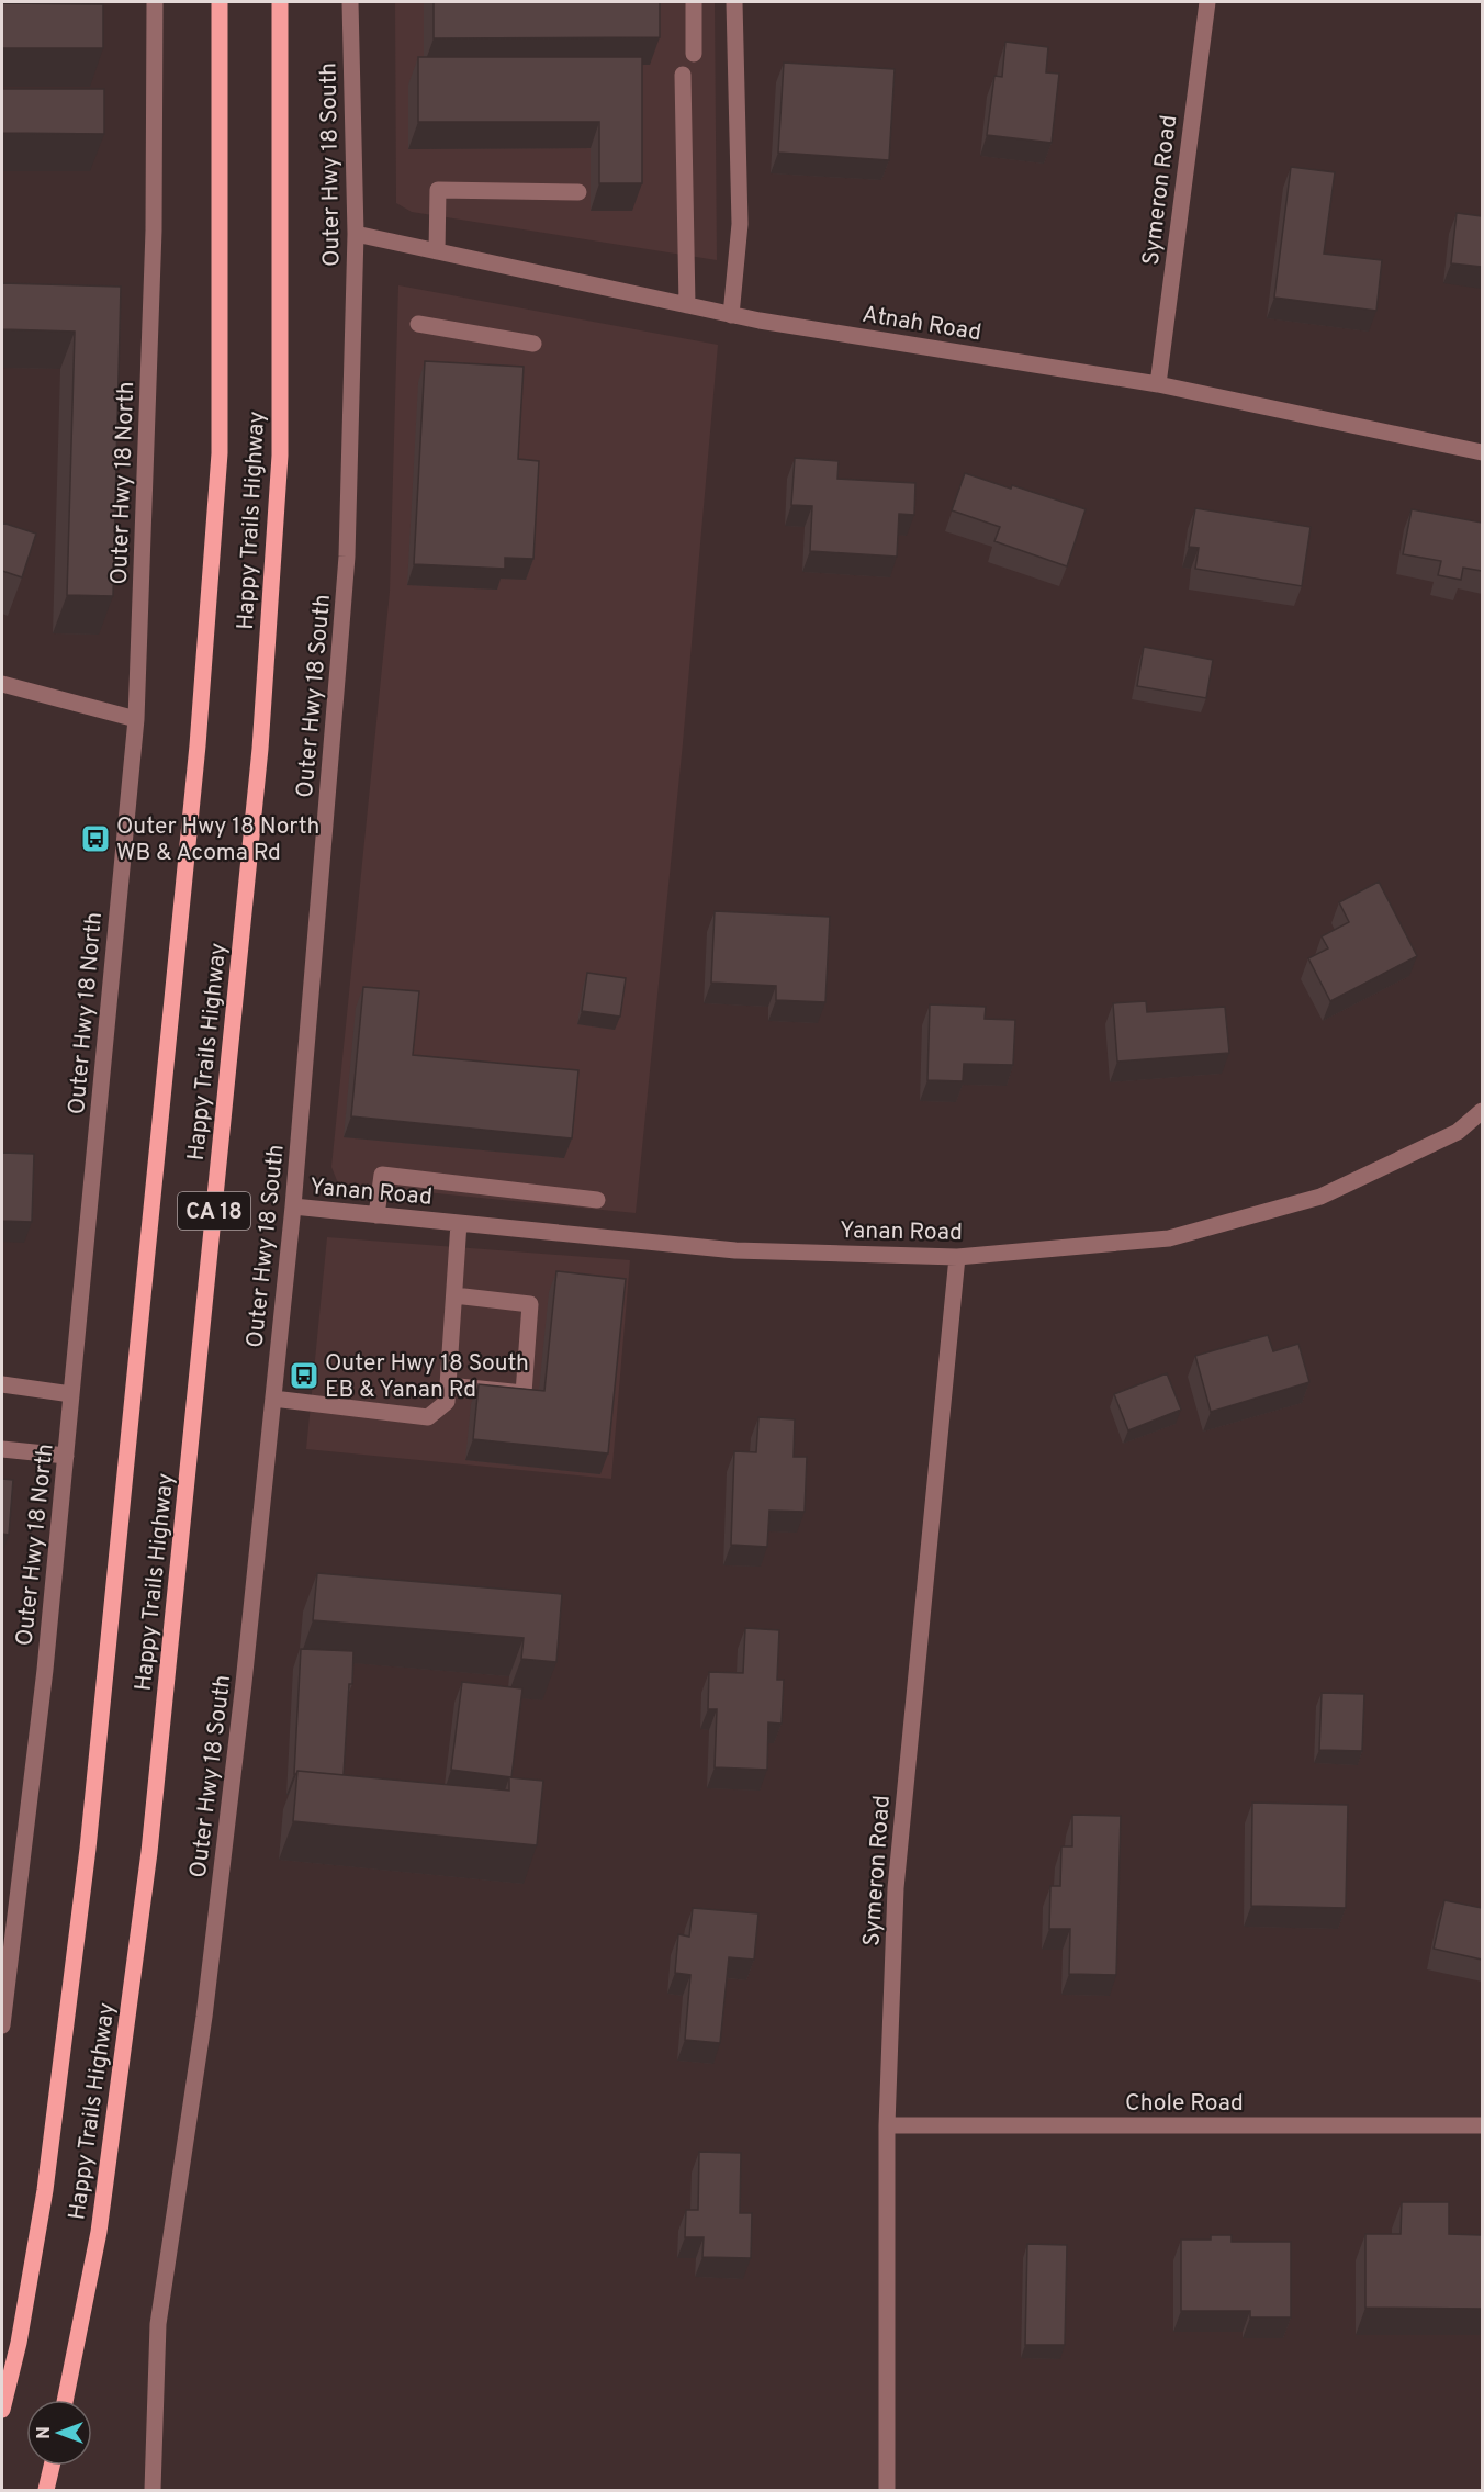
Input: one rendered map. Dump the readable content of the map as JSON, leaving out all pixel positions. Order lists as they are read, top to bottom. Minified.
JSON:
{"streets":{"main road":["Happy Trails Highway","CA 18"],"street":["Outer Hwy 18 South","Symeron Road","Atnah Road","Outer Hwy 18 North","Yanan Road","Chole Road"]},"crossings":[["Outer Hwy 18 South","Atnah Road"],["Outer Hwy 18 South","Yanan Road"],["Symeron Road","Atnah Road"],["Symeron Road","Yanan Road"],["Symeron Road","Chole Road"]],"places":{"bus stop":["Outer Hwy 18 North WB & Acoma Rd","Outer Hwy 18 South EB & Yanan Rd"]},"north":"left"}
